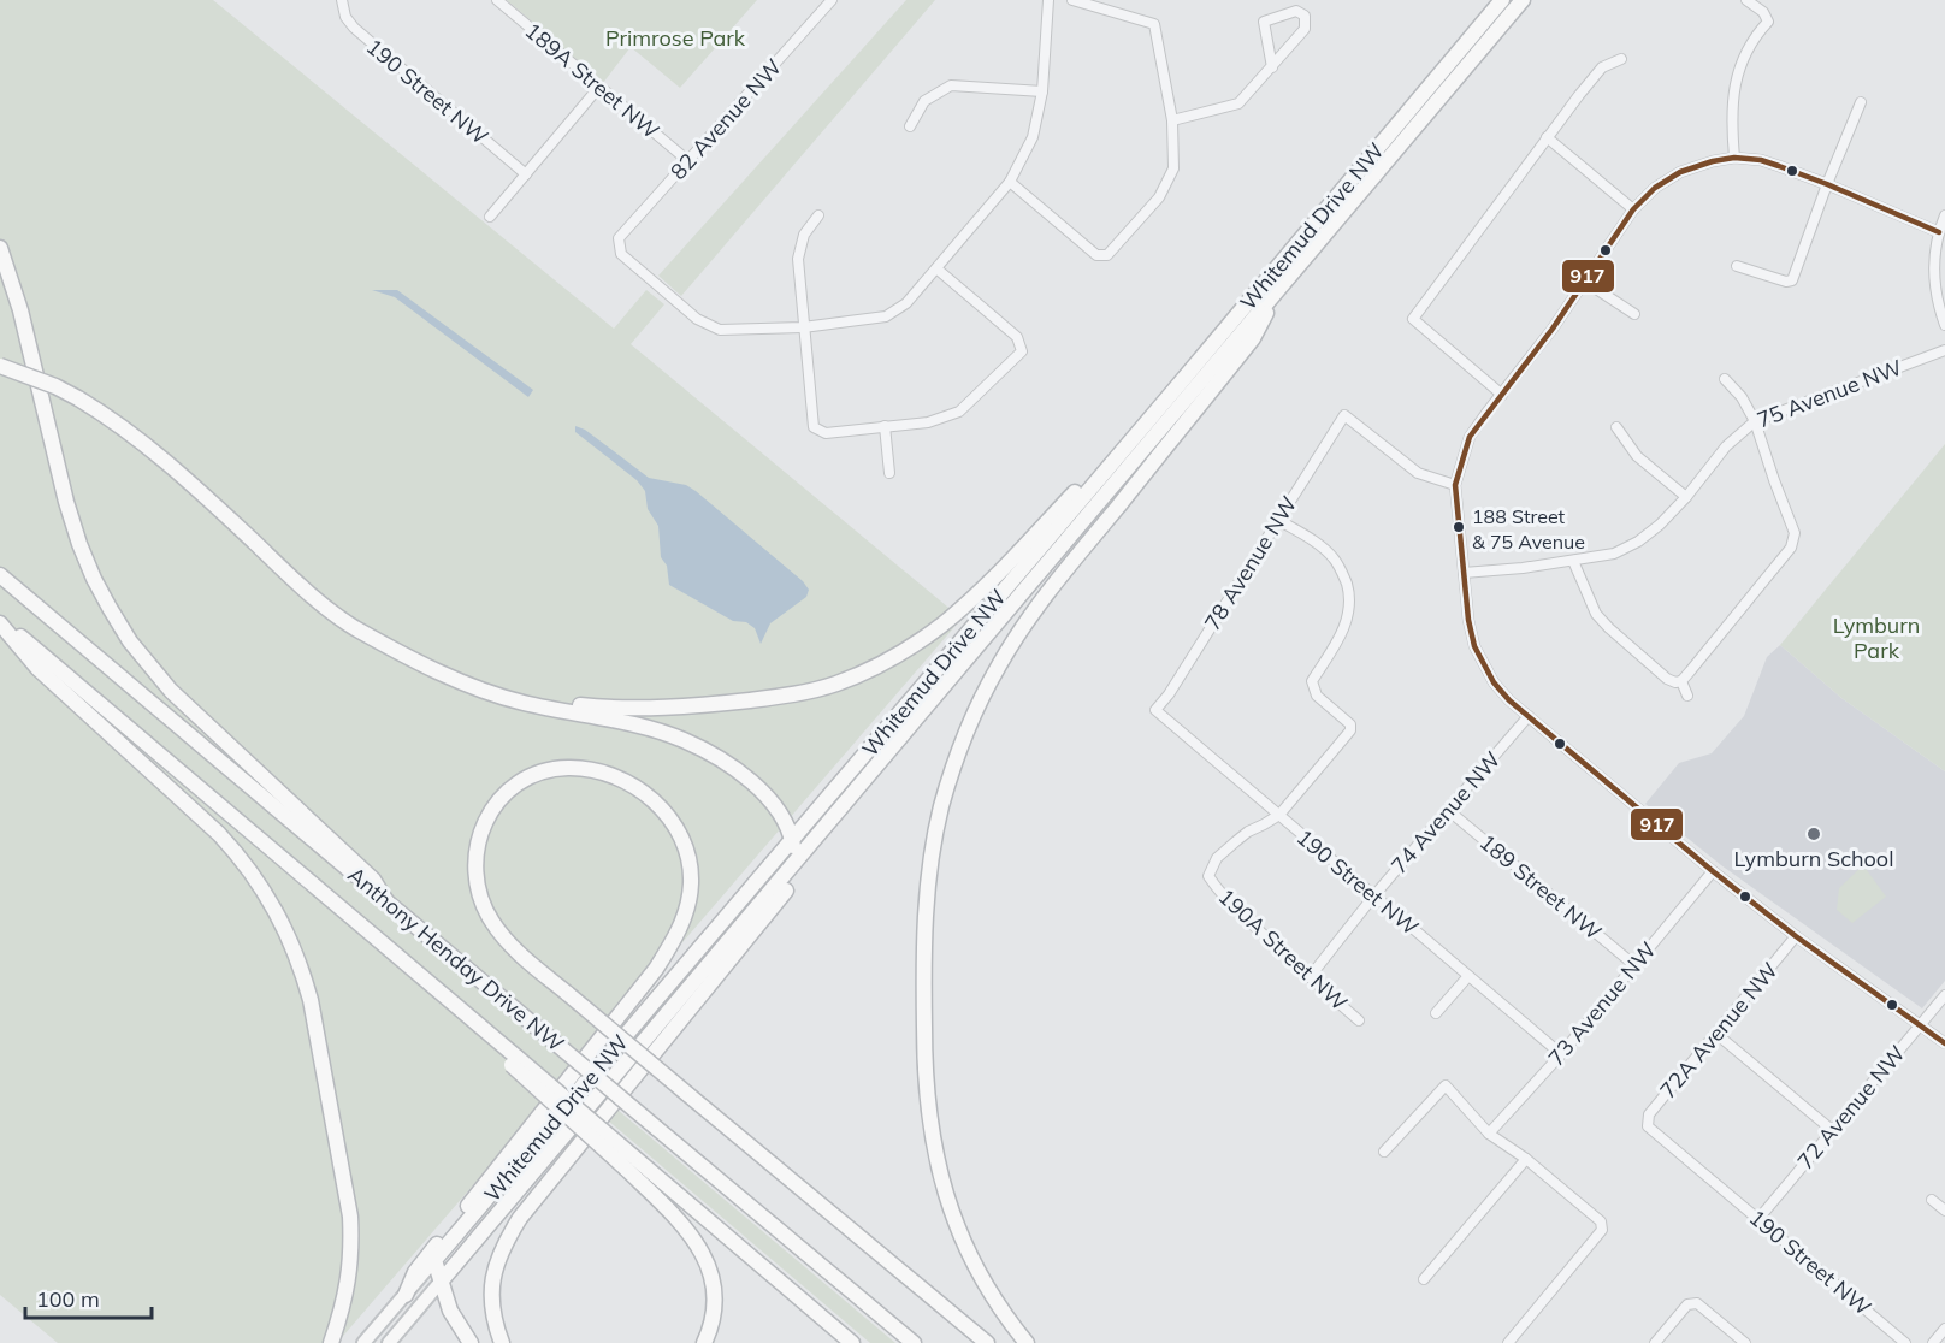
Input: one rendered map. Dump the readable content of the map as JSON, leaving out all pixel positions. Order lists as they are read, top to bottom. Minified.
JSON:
{"streets":{"highway":["Whitemud Drive NW","Anthony Henday Drive NW"],"street":["189A Street NW","190 Street NW","82 Avenue NW","75 Avenue NW","78 Avenue NW","74 Avenue NW","189 Street NW","190A Street NW","73 Avenue NW","72A Avenue NW","72 Avenue NW"]},"crossings":[["189A Street NW","82 Avenue NW"],["190 Street NW","78 Avenue NW"],["190 Street NW","74 Avenue NW"],["190 Street NW","190A Street NW"],["190 Street NW","73 Avenue NW"],["190 Street NW","72A Avenue NW"],["190 Street NW","72 Avenue NW"],["74 Avenue NW","189 Street NW"],["74 Avenue NW","190A Street NW"],["189 Street NW","73 Avenue NW"]],"parks":["Primrose Park","Lymburn Park"],"places":["188 Street & 75 Avenue","Lymburn School"],"lines":["transit line 917"],"scale_bar":"100 m"}
